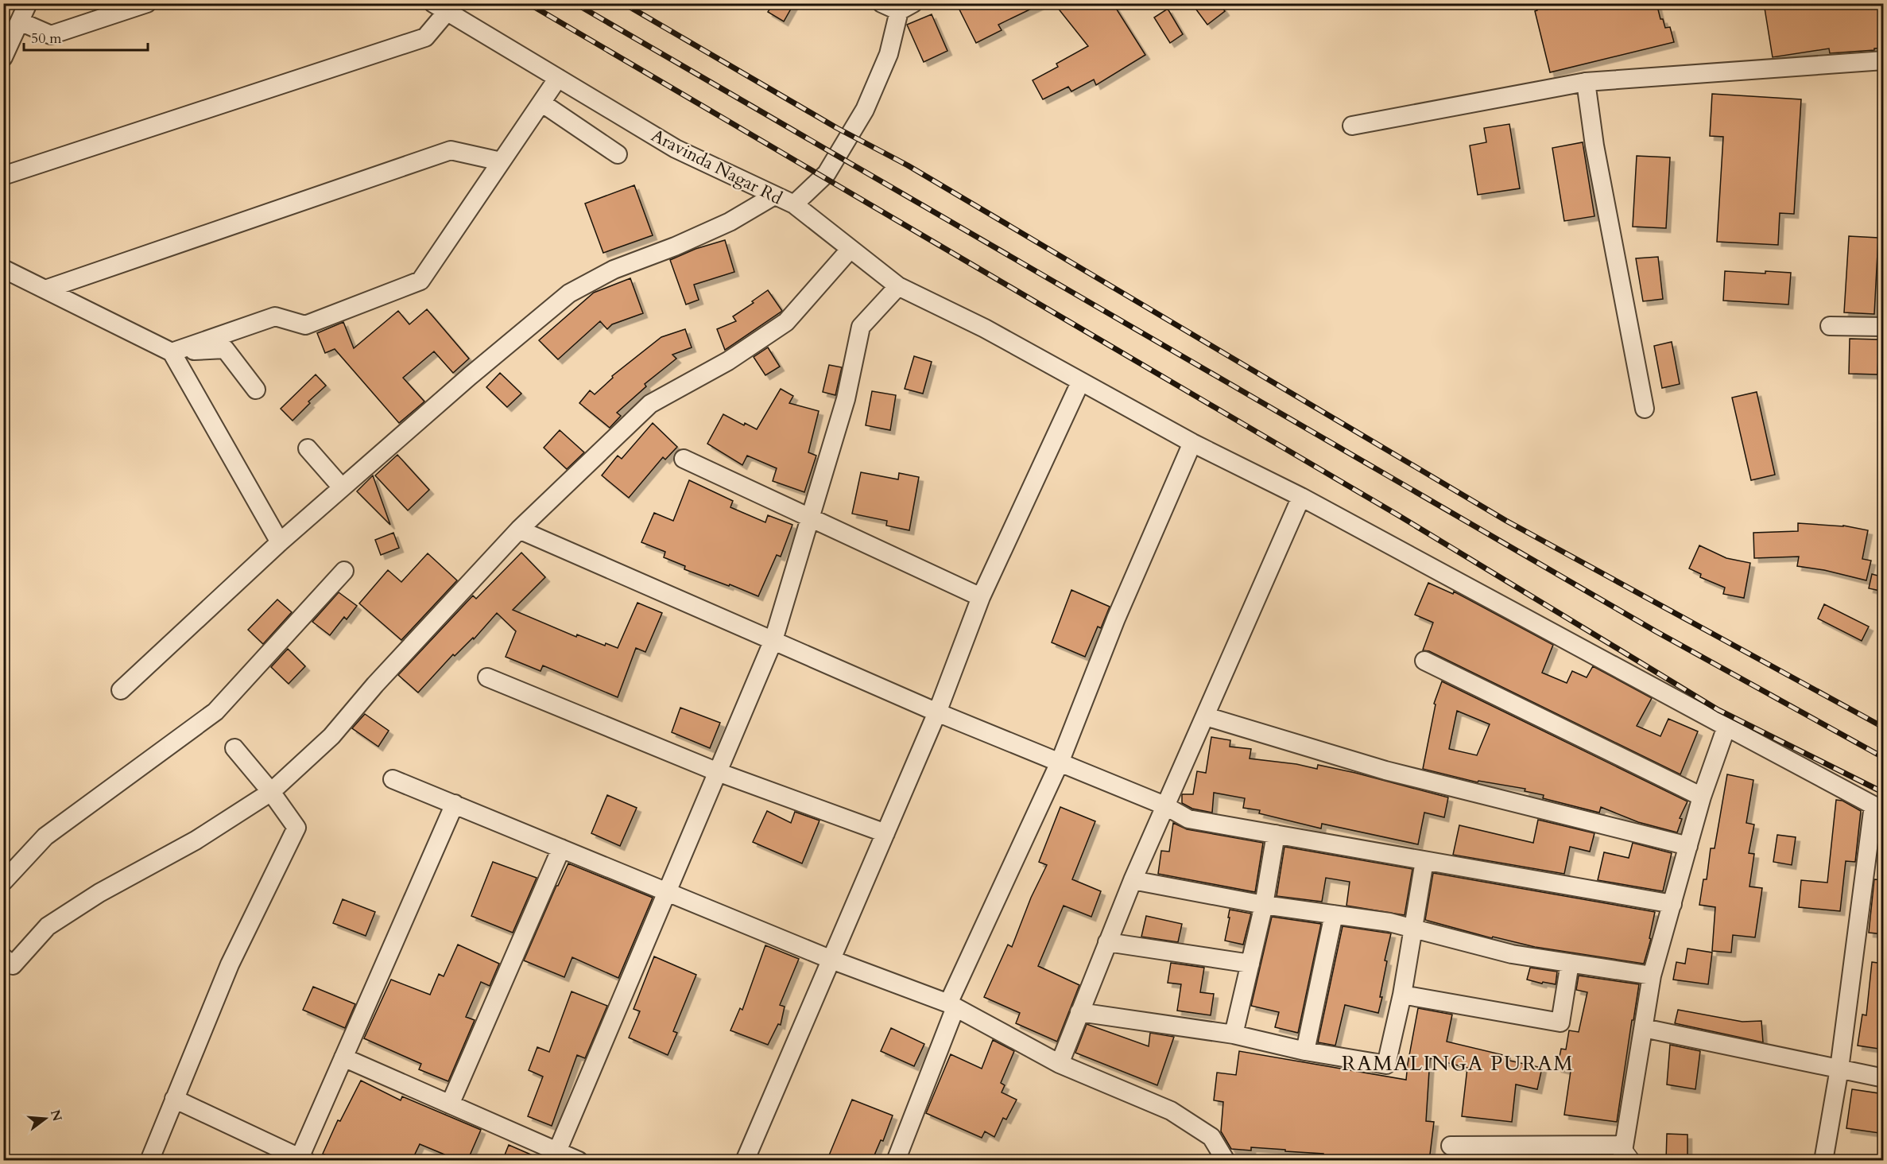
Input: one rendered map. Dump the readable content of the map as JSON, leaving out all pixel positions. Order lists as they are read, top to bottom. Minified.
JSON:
{"streets":{"street":["Aravinda Nagar Rd"]},"districts":["RAMALINGA PURAM"],"scale_bar":"50 m","north":"right"}
